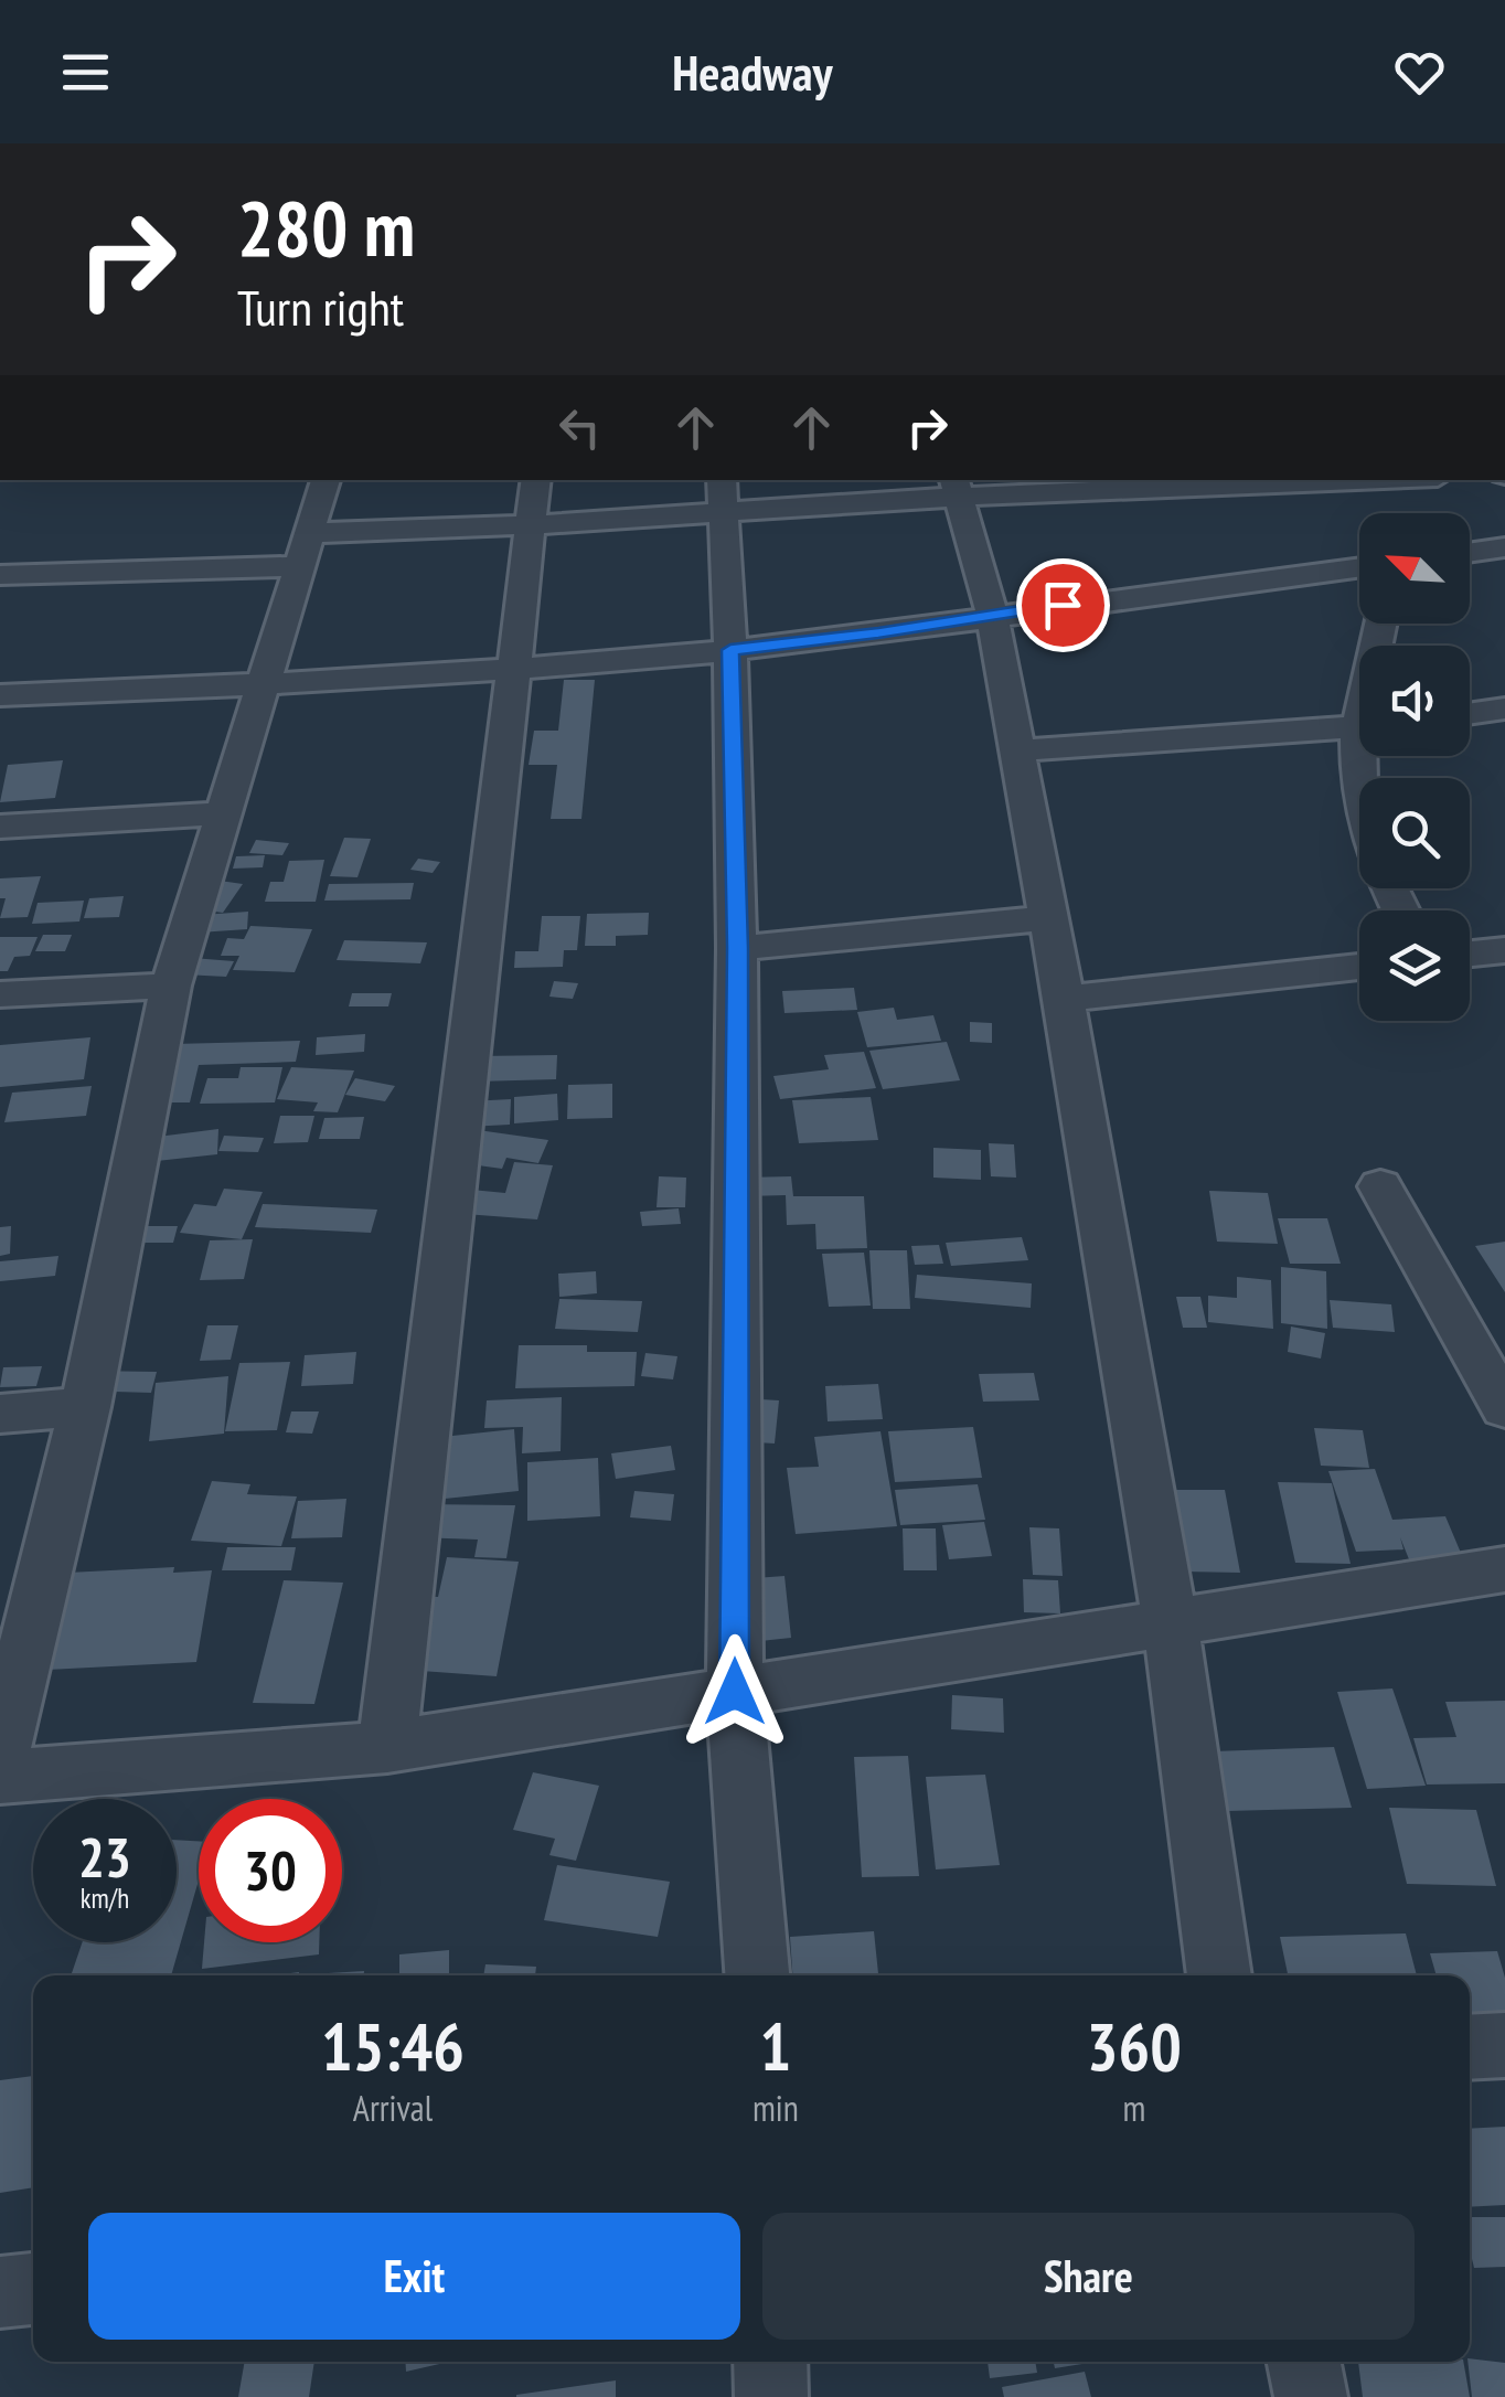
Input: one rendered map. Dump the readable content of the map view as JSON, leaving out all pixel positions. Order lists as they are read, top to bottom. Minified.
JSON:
{"north":"top left","page":{"header":"Headway","turn":["280 m","Turn right"],"speed":"23 km/h","limit":"30","eta":["15:46","Arrival","1","min","360","m"],"buttons":["Exit","Share"]}}
